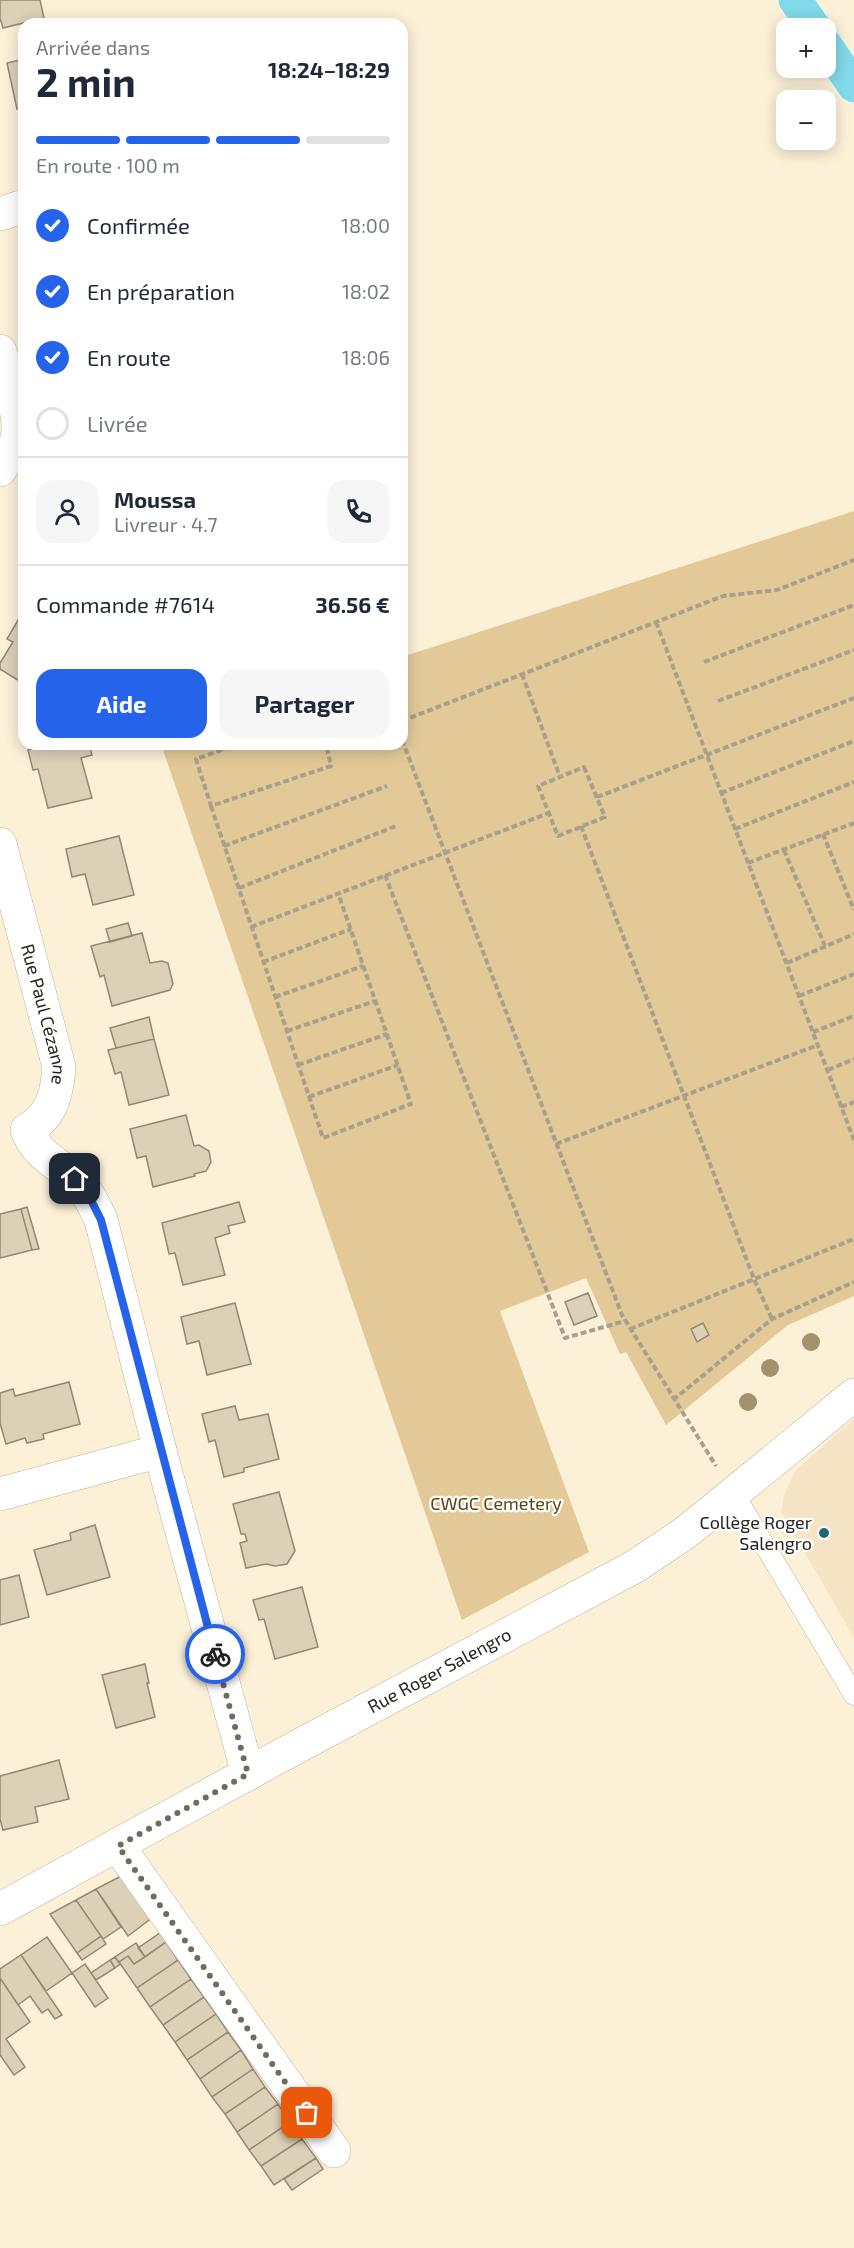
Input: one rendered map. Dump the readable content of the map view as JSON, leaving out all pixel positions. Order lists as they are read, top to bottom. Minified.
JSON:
{"streets":{"street":["Rue Paul Cézanne","Rue Roger Salengro"]},"crossings":[["Rue Paul Cézanne","Rue Roger Salengro"]],"parks":["CWGC Cemetery"],"places":["Collège Roger Salengro"],"page":{"map_buttons":["+","−"],"heading":["2 min","Arrivée dans","18:24–18:29"],"panel":["Moussa","Livreur · 4.7","Commande #7614","36.56 €"],"bar":"En route · 100 m","list":[["Confirmée","18:00"],["En préparation","18:02"],["En route","18:06"],"Livrée"],"buttons":["Aide","Partager"]}}
